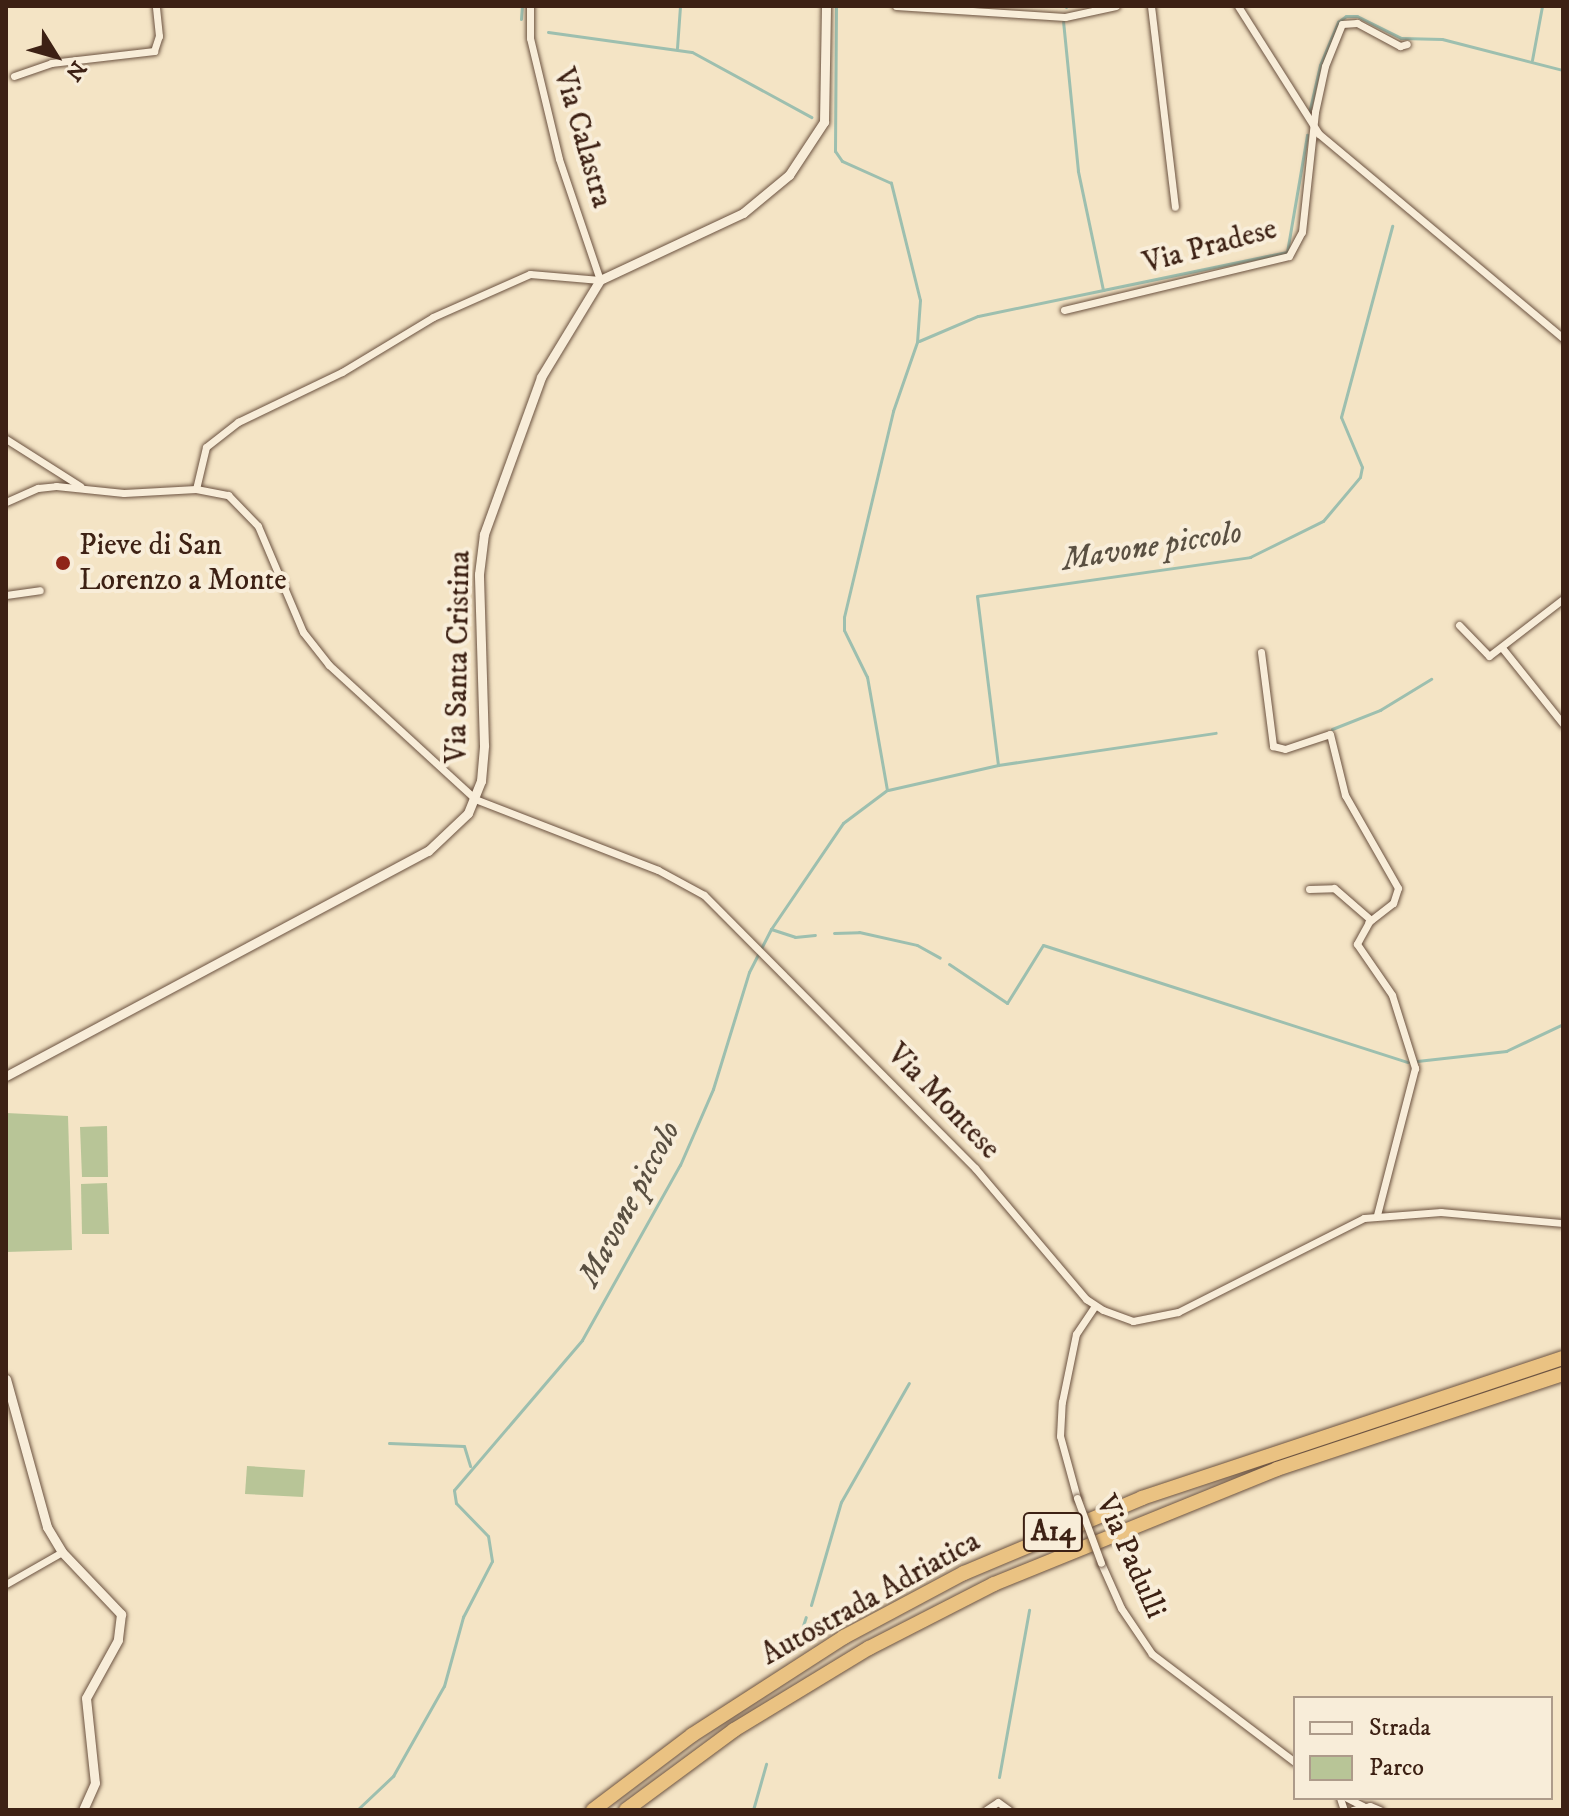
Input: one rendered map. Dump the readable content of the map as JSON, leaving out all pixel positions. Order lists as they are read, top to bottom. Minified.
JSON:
{"streets":{"highway":["A14","Autostrada Adriatica"],"street":["Via Calastra","Via Pradese","Via Santa Cristina","Via Montese","Via Padulli"]},"crossings":[["Via Calastra","Via Santa Cristina"],["Via Santa Cristina","Via Montese"],["Via Montese","Via Padulli"]],"water":["Mavone piccolo"],"places":["Pieve di San Lorenzo a Monte"],"legend":["Strada","Parco"],"north":"bottom right"}
